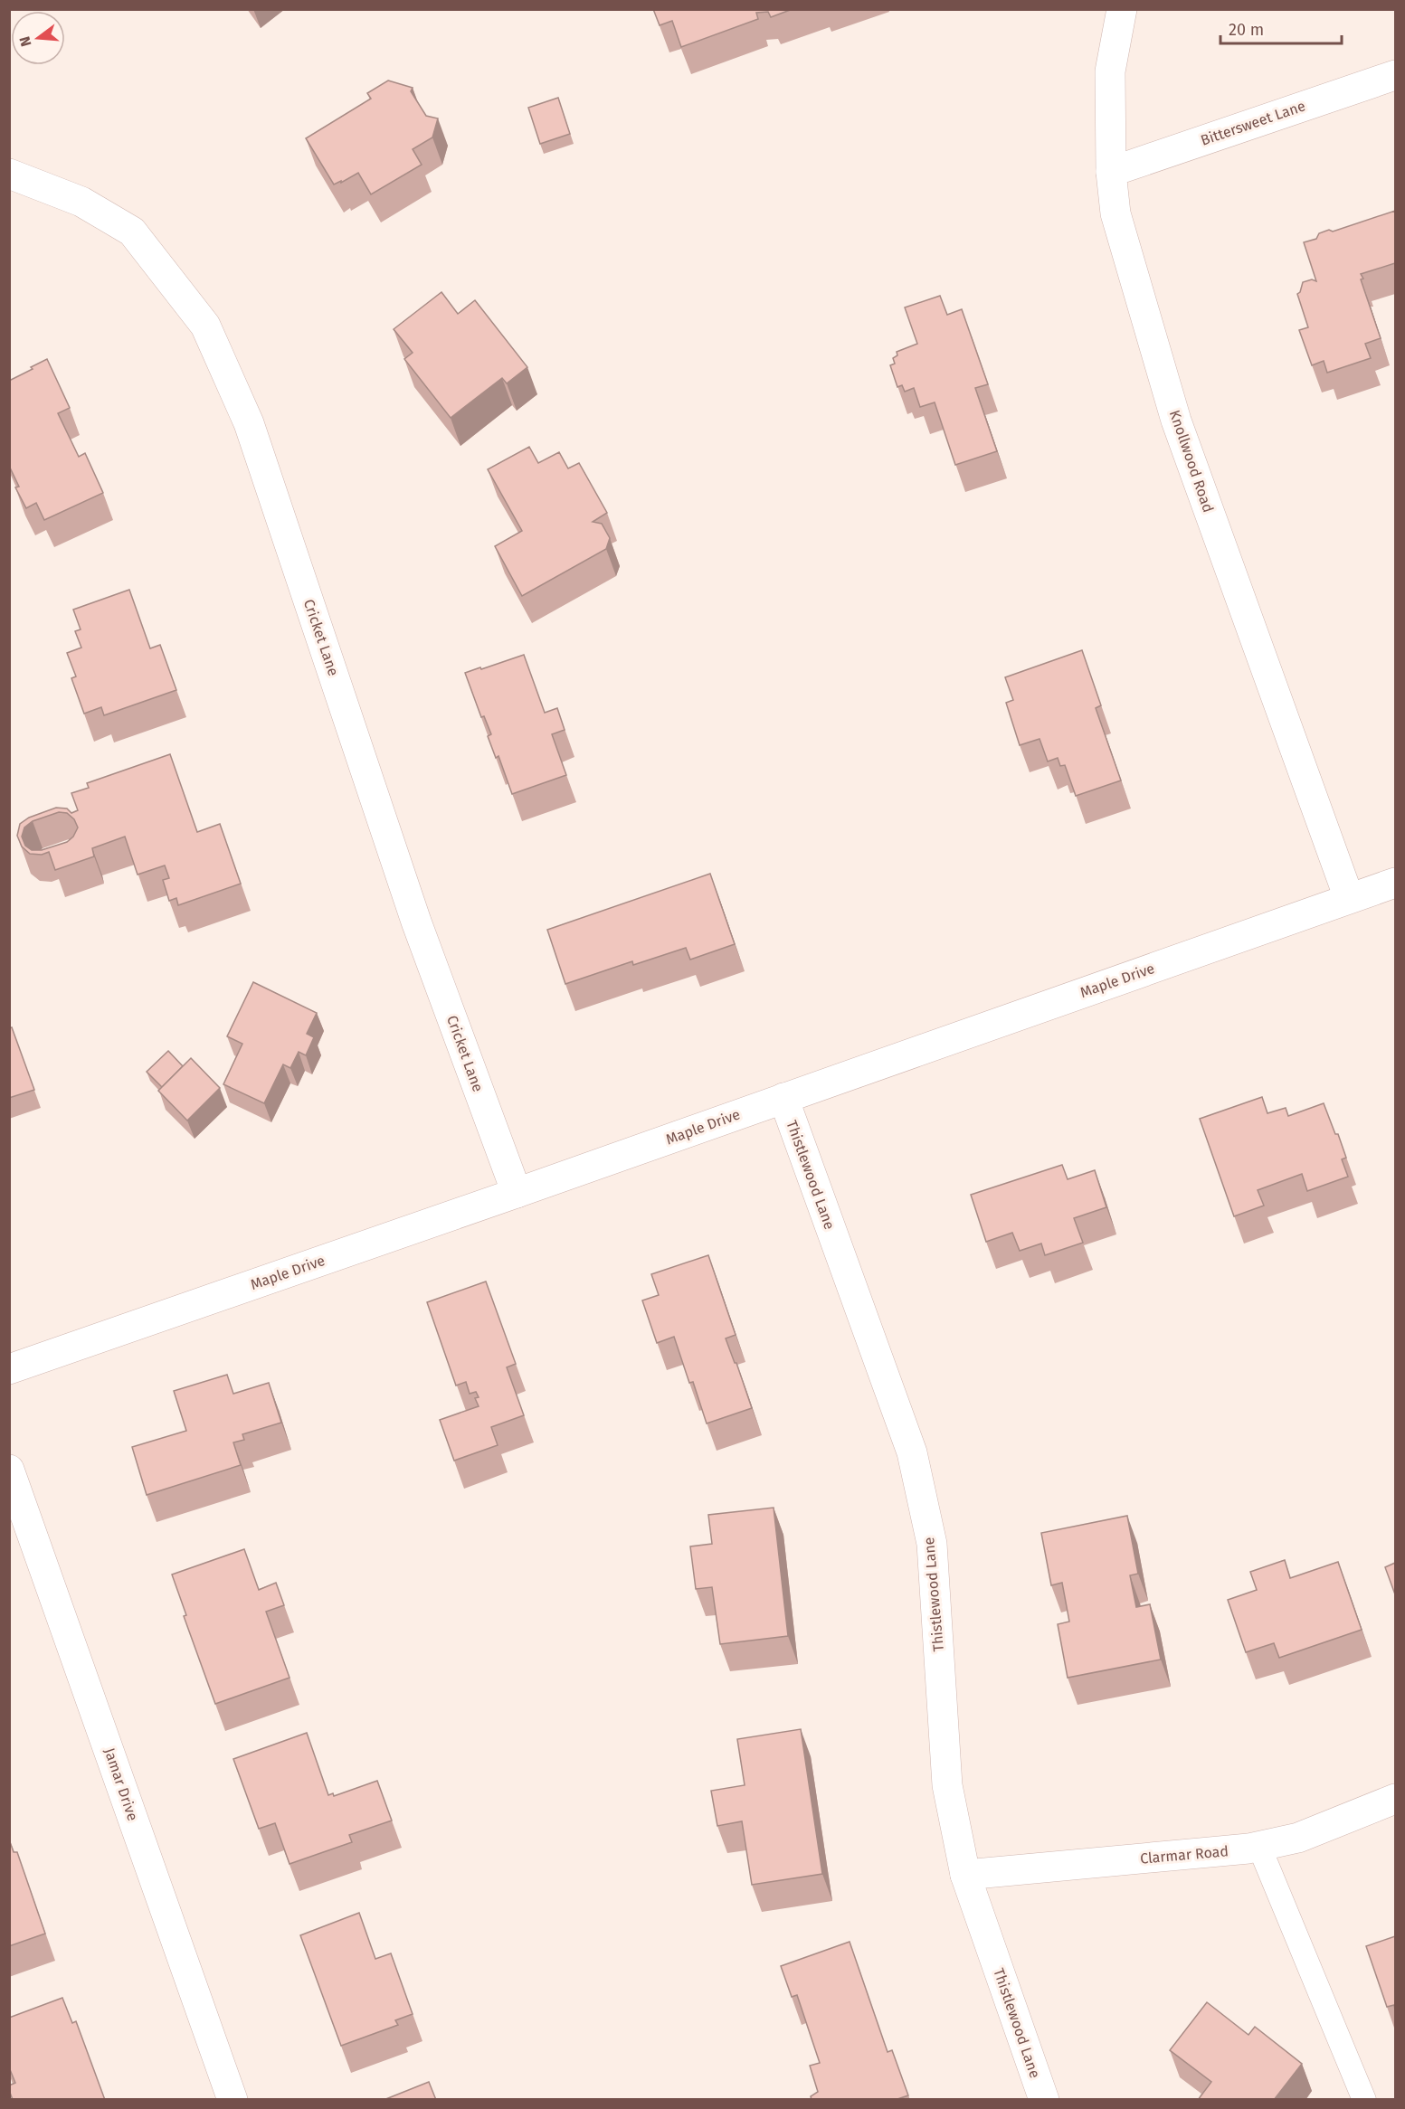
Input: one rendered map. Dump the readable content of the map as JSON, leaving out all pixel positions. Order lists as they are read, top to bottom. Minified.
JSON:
{"streets":{"street":["Bittersweet Lane","Knollwood Road","Cricket Lane","Maple Drive","Thistlewood Lane","Jamar Drive","Clarmar Road"]},"crossings":[["Bittersweet Lane","Knollwood Road"],["Knollwood Road","Maple Drive"],["Cricket Lane","Maple Drive"],["Maple Drive","Thistlewood Lane"],["Thistlewood Lane","Clarmar Road"]],"scale_bar":"20 m","north":"left"}
